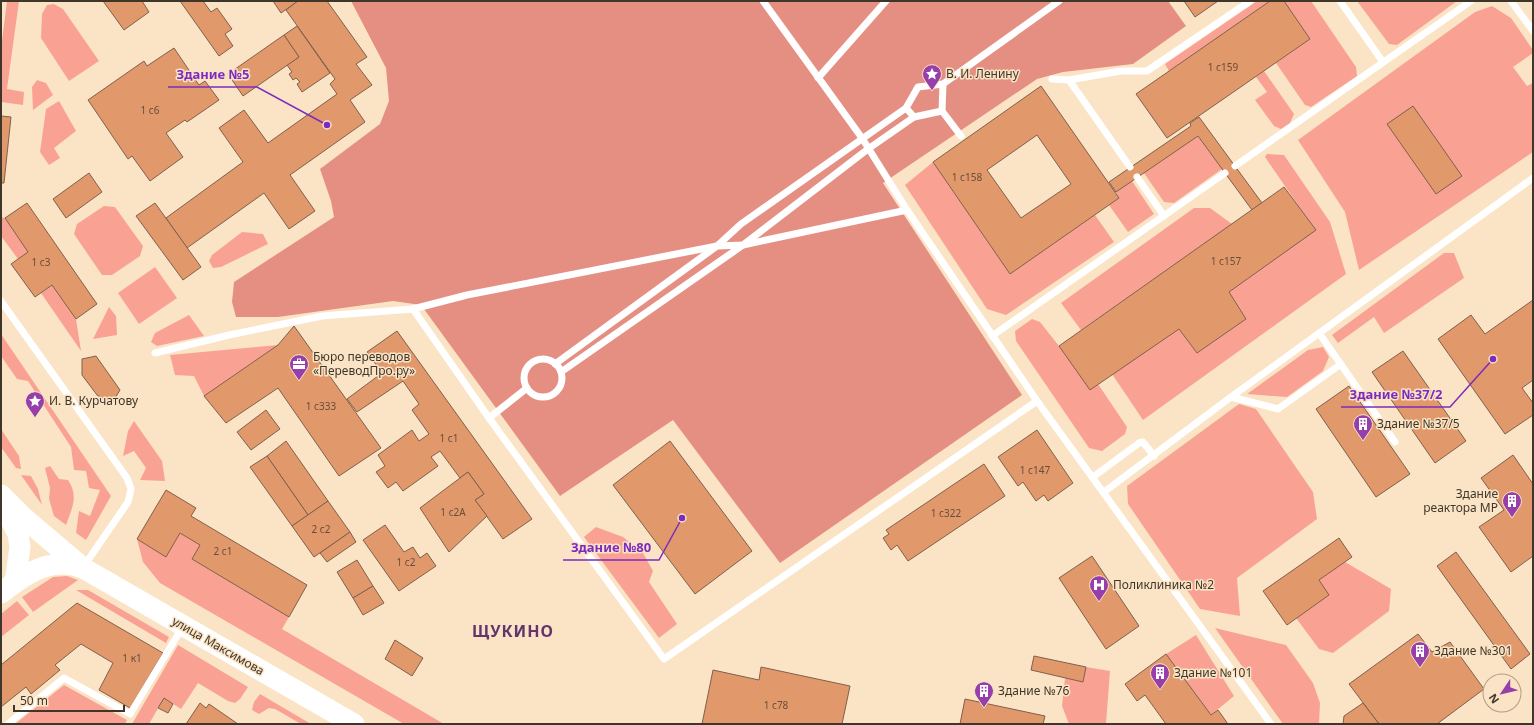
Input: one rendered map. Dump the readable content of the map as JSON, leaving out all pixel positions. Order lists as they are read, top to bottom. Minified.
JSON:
{"streets":{"street":["улица Максимова"]},"districts":["ЩУКИНО"],"places":{"place":["В. И. Ленину","И. В. Курчатову"],"other":["Здание №5","Здание №37/2","Здание №80"],"office":["Бюро переводов «ПереводПро.ру»"],"building":["Здание №37/5","Здание реактора МР","Здание №301","Здание №101","Здание №76"],"hospital":["Поликлиника №2"]},"house_numbers":["1 с159","1 с6","1 с158","1 с157","1 с3","1 с333","1 с1","1 с147","1 с2А","1 с322","2 с2","2 с1","1 с2","1 к1","1 с78"],"scale_bar":"50 m","north":"bottom left"}
